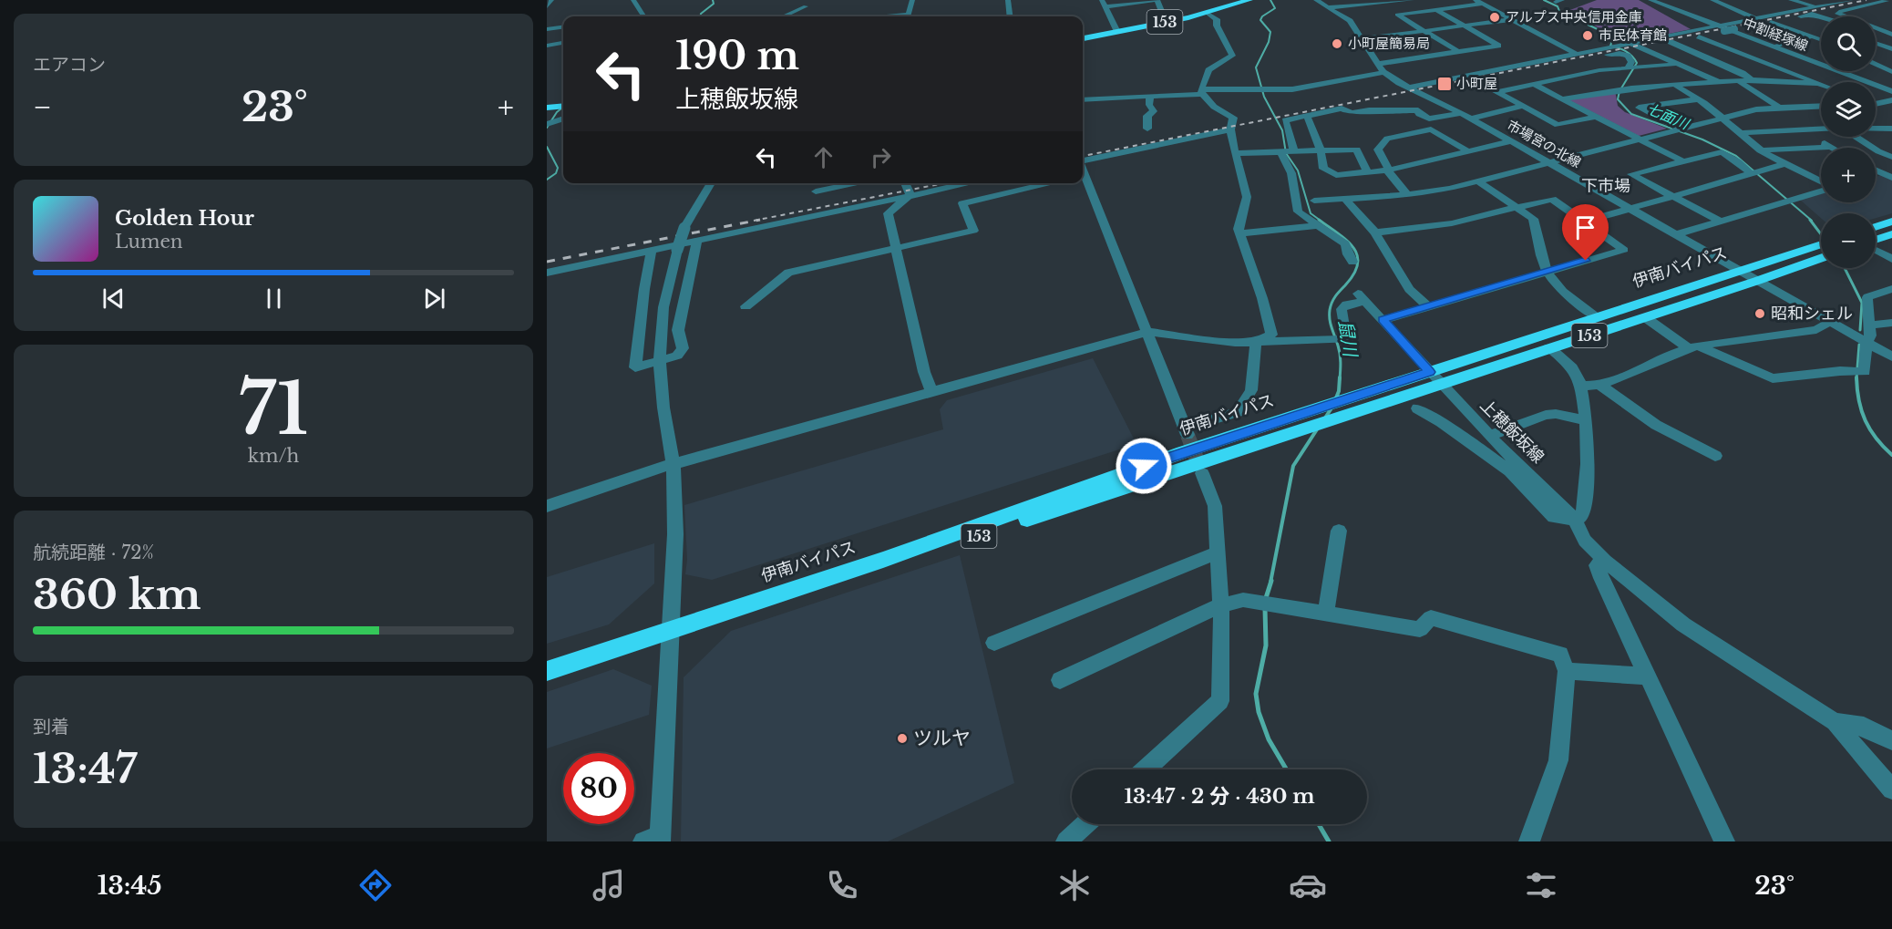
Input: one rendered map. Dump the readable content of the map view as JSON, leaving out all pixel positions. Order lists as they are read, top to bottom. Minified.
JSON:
{"streets":{"highway":["153","伊南バイパス"],"street":["中割経塚線","市場宮の北線","上穂飯坂線"]},"crossings":[["市場宮の北線","伊南バイパス"],["伊南バイパス","上穂飯坂線"]],"districts":["下市場"],"water":["七面川","鼠川"],"places":{"other":["アルプス中央信用金庫","市民体育館","小町屋簡易局","昭和シェル","ツルヤ"],"transit":["小町屋"]},"page":{"tile":["エアコン",["71","km/h"],["航続距離 · 72%","360 km"],["到着","13:47"]],"map_buttons":["+","−"],"turn":["190 m","上穂飯坂線"],"heat":["−","23°","+"],"song":["Golden Hour","Lumen"],"limit":"80","trip":"13:47 · 2 分 · 430 m","tabs":["13:45","23°"]}}
